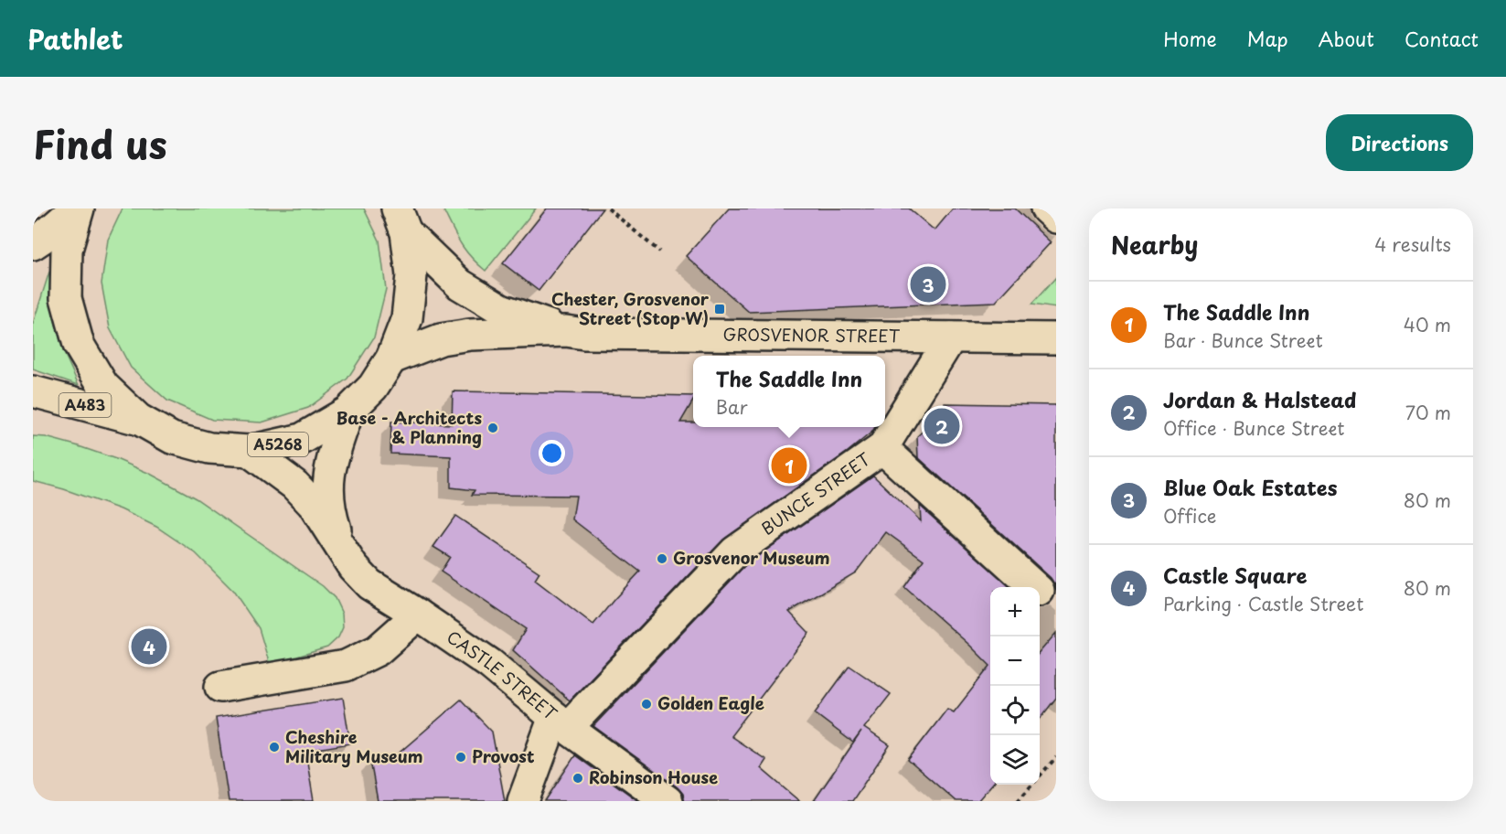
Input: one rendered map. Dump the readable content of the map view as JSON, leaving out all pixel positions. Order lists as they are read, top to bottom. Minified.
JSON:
{"streets":{"main road":["GROSVENOR STREET","A483","A5268","BUNCE STREET","CASTLE STREET"]},"crossings":[["GROSVENOR STREET","A5268"],["GROSVENOR STREET","BUNCE STREET"],["A483","A5268"],["A5268","CASTLE STREET"],["BUNCE STREET","CASTLE STREET"]],"places":{"transit":["Chester, Grosvenor Street (Stop W)"],"other":["Base - Architects & Planning","Grosvenor Museum","Golden Eagle","Cheshire Military Museum","Provost","Robinson House"]},"page":{"header":"Pathlet","nav":["Home","Map","About","Contact"],"title":"Find us","buttons":"Directions","heading":["Nearby","4 results"],"pins":["3","2","1","4"],"list":[{"mark":"1","name":"The Saddle Inn","note":"Bar · Bunce Street","value":"40 m"},{"mark":"2","name":"Jordan & Halstead","note":"Office · Bunce Street","value":"70 m"},{"mark":"3","name":"Blue Oak Estates","note":"Office","value":"80 m"},{"mark":"4","name":"Castle Square","note":"Parking · Castle Street","value":"80 m"}],"popup":["The Saddle Inn","Bar"],"map_buttons":["+","−"]}}
